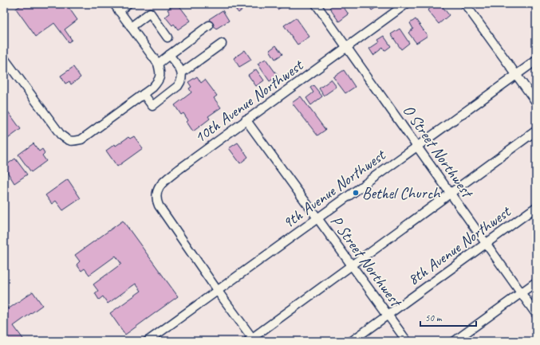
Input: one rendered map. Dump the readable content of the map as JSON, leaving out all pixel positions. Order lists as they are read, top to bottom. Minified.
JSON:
{"streets":{"street":["10th Avenue Northwest","O Street Northwest","9th Avenue Northwest","8th Avenue Northwest","P Street Northwest"]},"crossings":[["10th Avenue Northwest","O Street Northwest"],["10th Avenue Northwest","9th Avenue Northwest"],["10th Avenue Northwest","P Street Northwest"],["O Street Northwest","9th Avenue Northwest"],["O Street Northwest","8th Avenue Northwest"],["9th Avenue Northwest","P Street Northwest"],["8th Avenue Northwest","P Street Northwest"]],"places":["Bethel Church"],"scale_bar":"50 m"}
